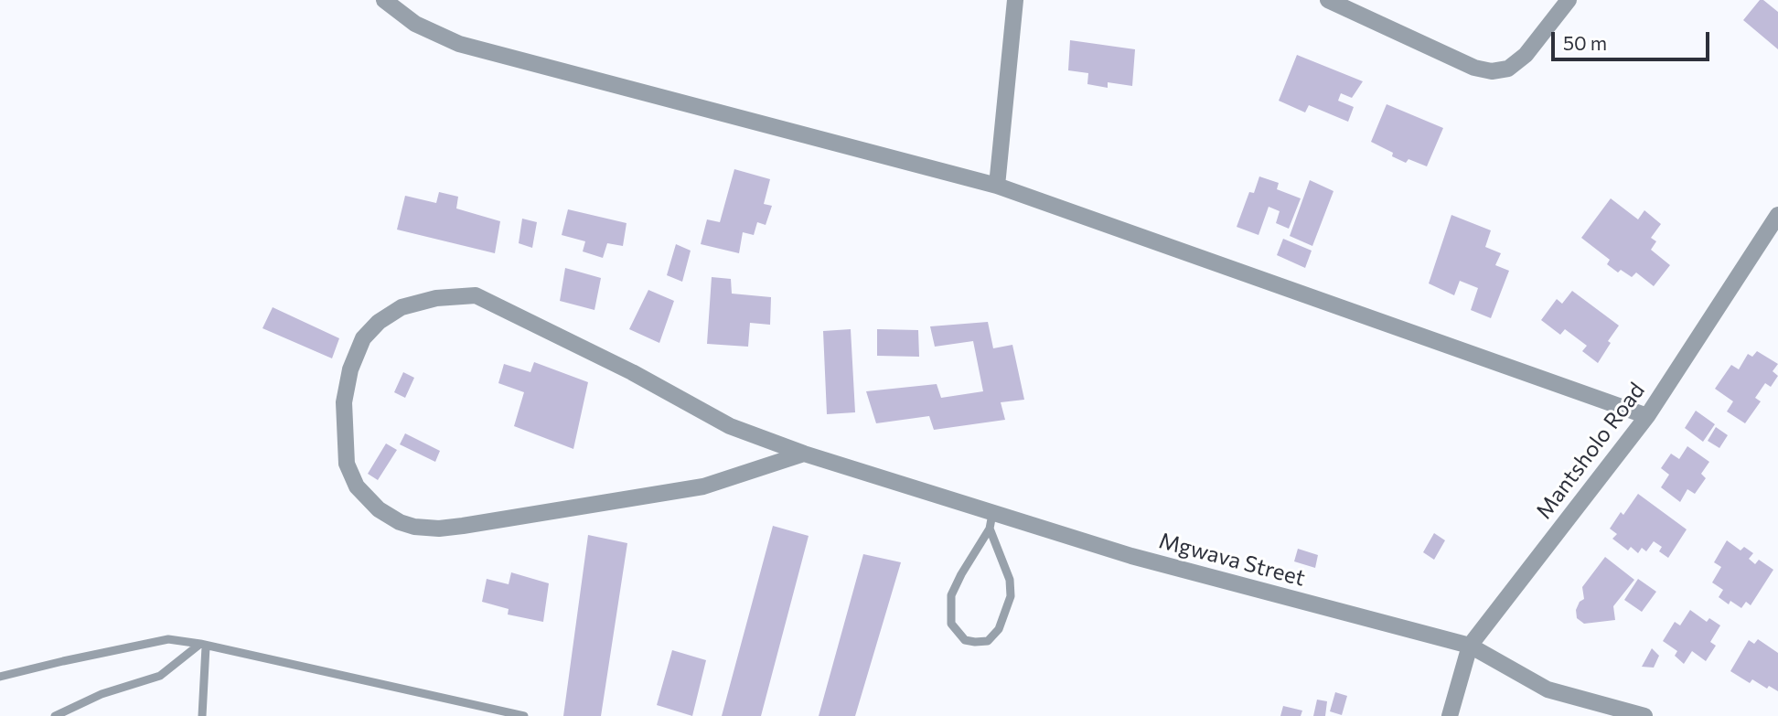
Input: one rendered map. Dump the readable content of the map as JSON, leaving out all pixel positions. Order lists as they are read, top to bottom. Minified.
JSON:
{"streets":{"street":["Mantsholo Road","Mgwava Street"]},"crossings":[["Mantsholo Road","Mgwava Street"]],"scale_bar":"50 m"}
